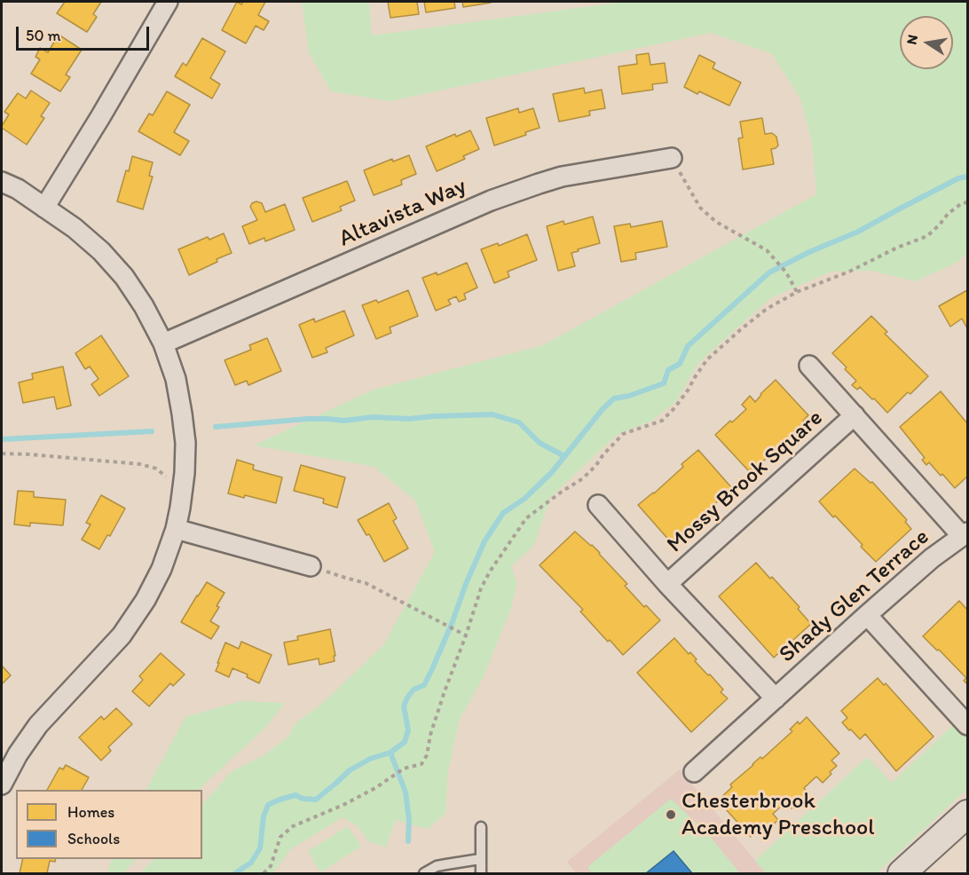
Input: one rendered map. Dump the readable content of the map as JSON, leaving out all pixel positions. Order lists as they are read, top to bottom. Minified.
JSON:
{"streets":{"street":["Altavista Way","Mossy Brook Square","Shady Glen Terrace"]},"crossings":[["Mossy Brook Square","Shady Glen Terrace"]],"places":["Chesterbrook Academy Preschool"],"legend":["Homes","Schools"],"scale_bar":"50 m","north":"left"}
